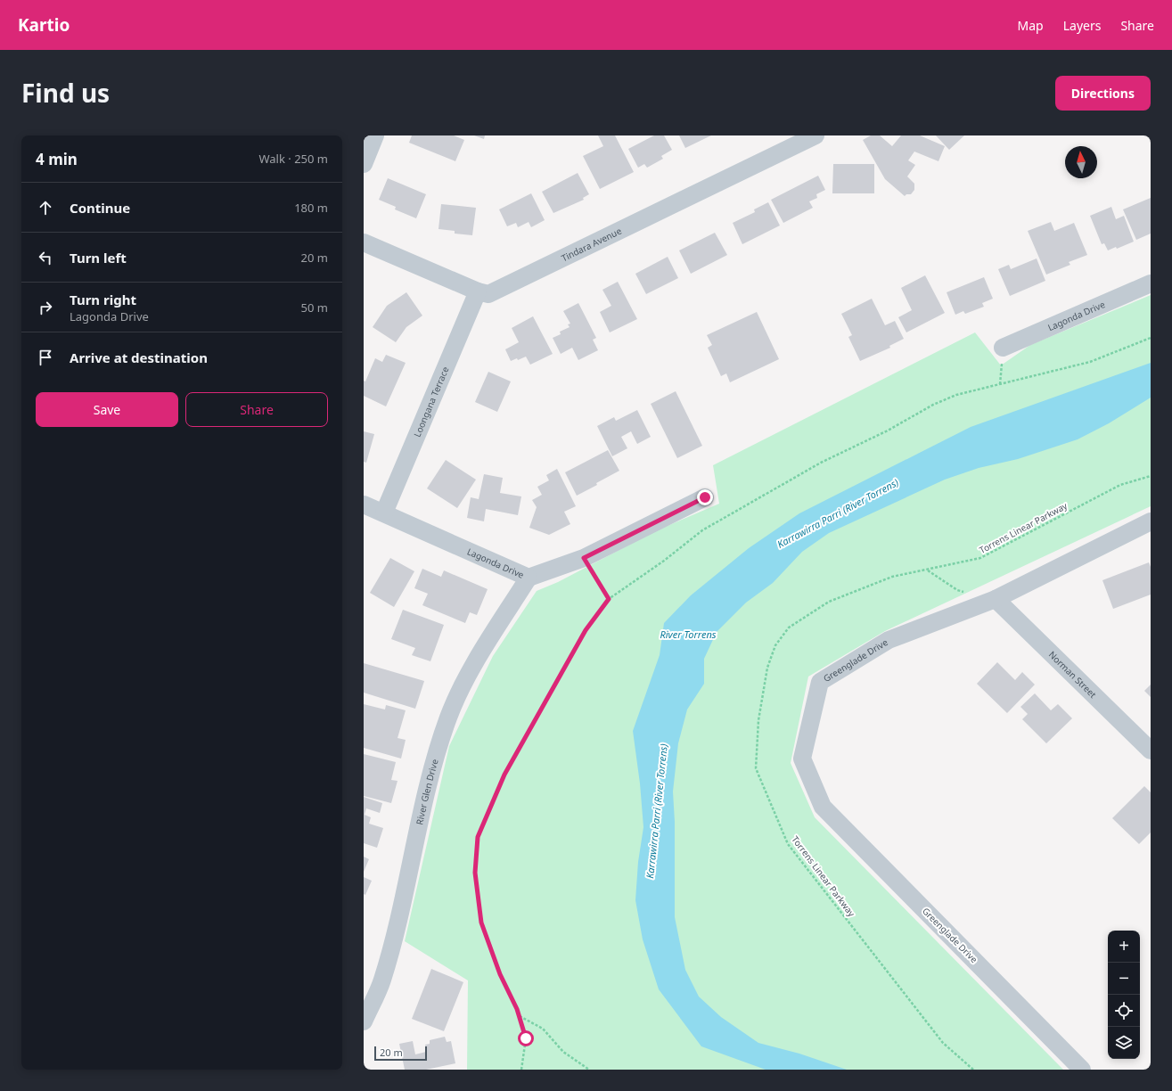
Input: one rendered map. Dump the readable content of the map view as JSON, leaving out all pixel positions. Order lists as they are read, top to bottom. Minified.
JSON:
{"streets":{"street":["Tindara Avenue","Lagonda Drive","Loongana Terrace","Greenglade Drive","Norman Street","River Glen Drive"],"path":["Torrens Linear Parkway"]},"crossings":[["Tindara Avenue","Loongana Terrace"],["Lagonda Drive","Loongana Terrace"],["Lagonda Drive","River Glen Drive"],["Greenglade Drive","Norman Street"]],"water":["Karrawirra Parri (River Torrens)","River Torrens"],"scale_bar":"20 m","north":"top","page":{"header":"Kartio","nav":["Map","Layers","Share"],"title":"Find us","buttons":["Directions",["Save","Share"]],"heading":["4 min","Walk · 250 m"],"list":[["Continue","180 m"],["Turn left","20 m"],["Turn right","Lagonda Drive","50 m"],"Arrive at destination"],"map_buttons":["+","−"],"scale":"20 m"}}
